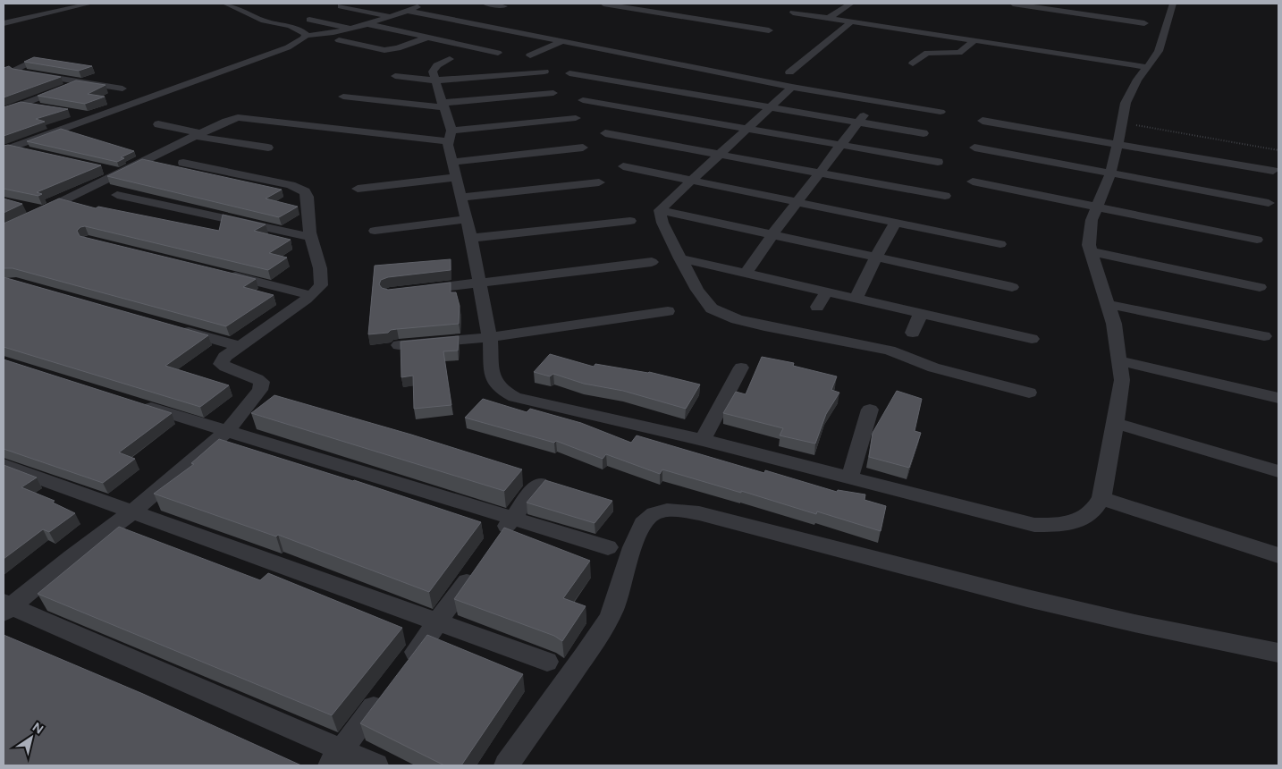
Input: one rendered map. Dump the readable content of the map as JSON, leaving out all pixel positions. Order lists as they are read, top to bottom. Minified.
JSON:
{"north":"top right"}
